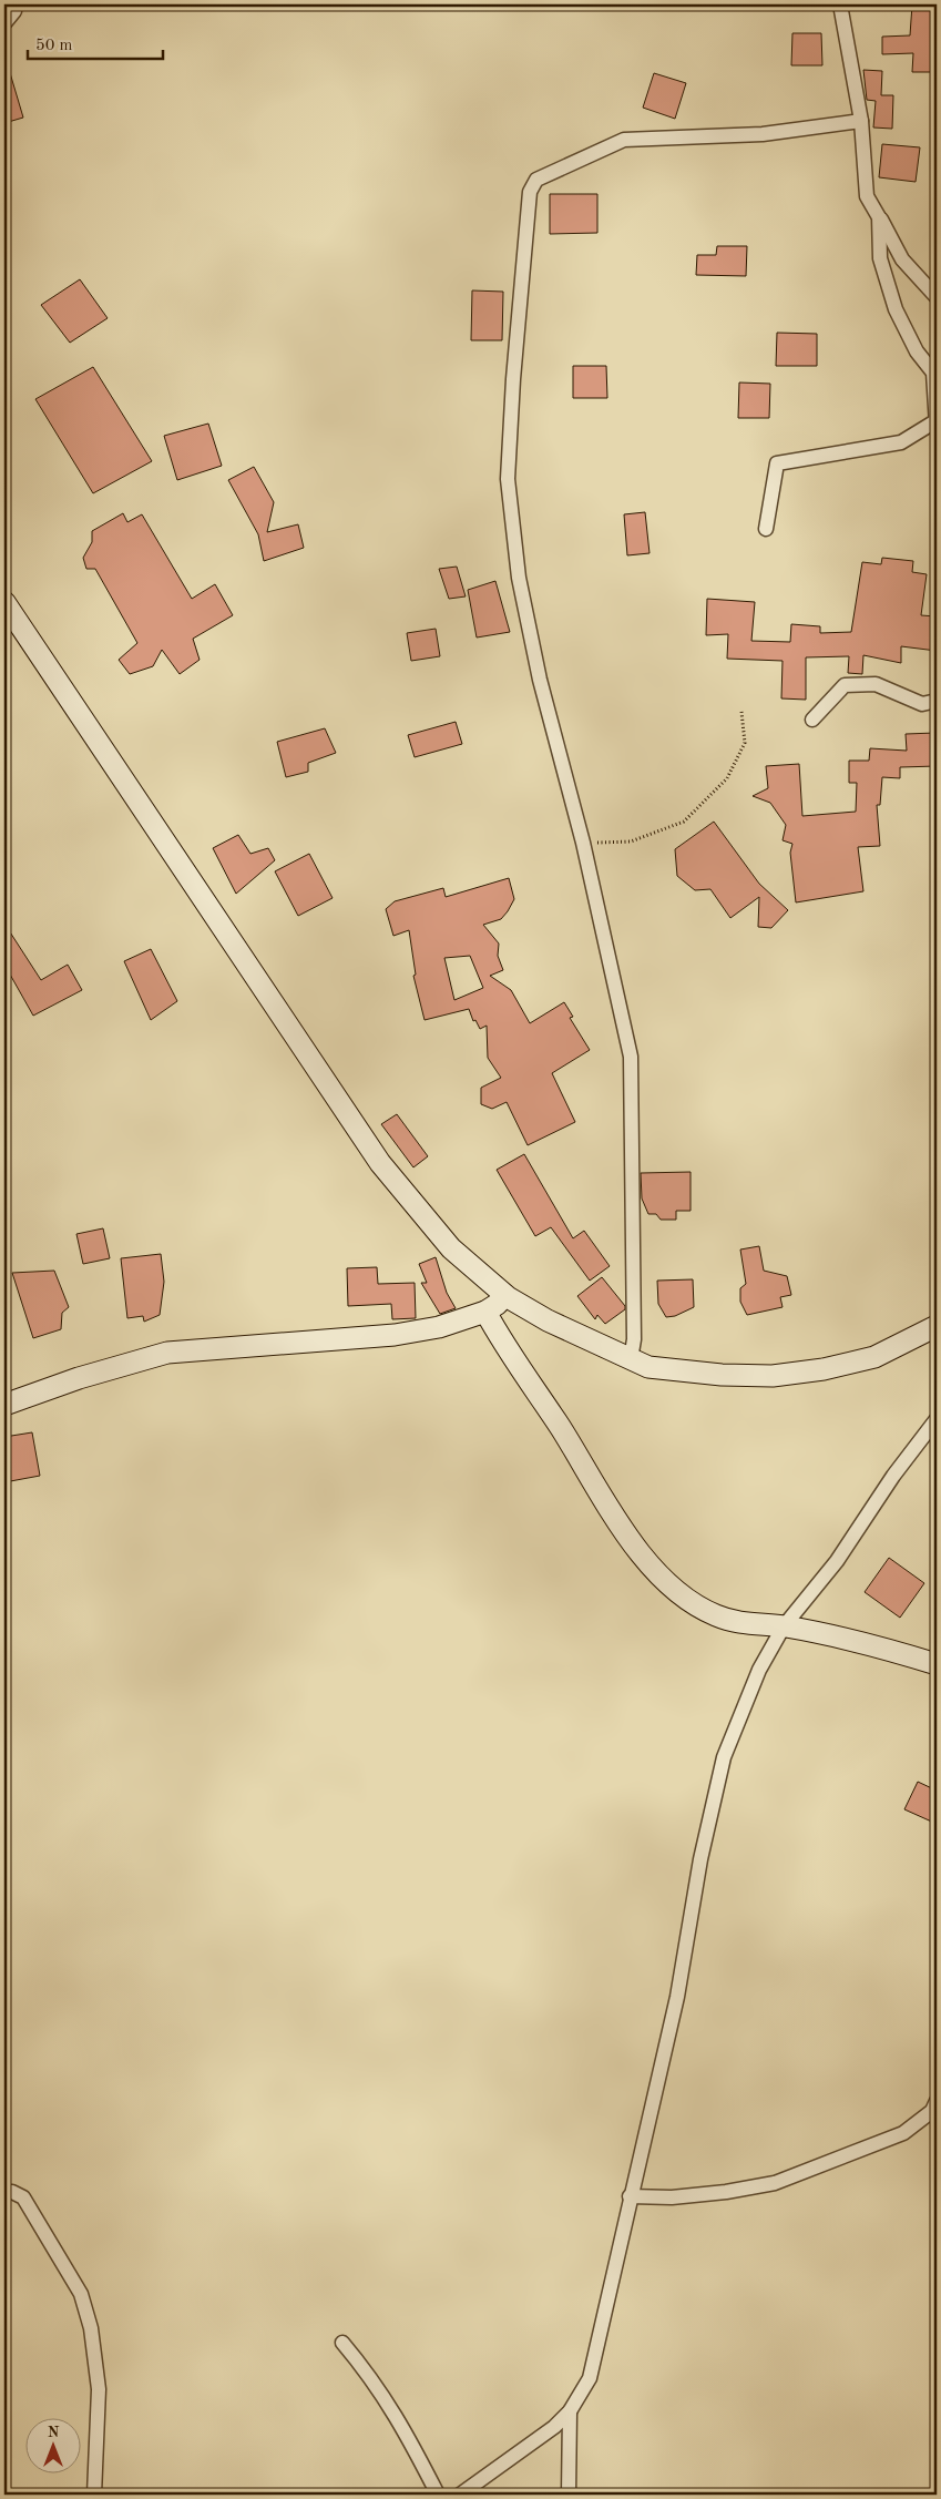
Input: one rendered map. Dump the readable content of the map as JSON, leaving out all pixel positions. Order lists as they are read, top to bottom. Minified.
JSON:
{"scale_bar":"50 m","north":"top"}
